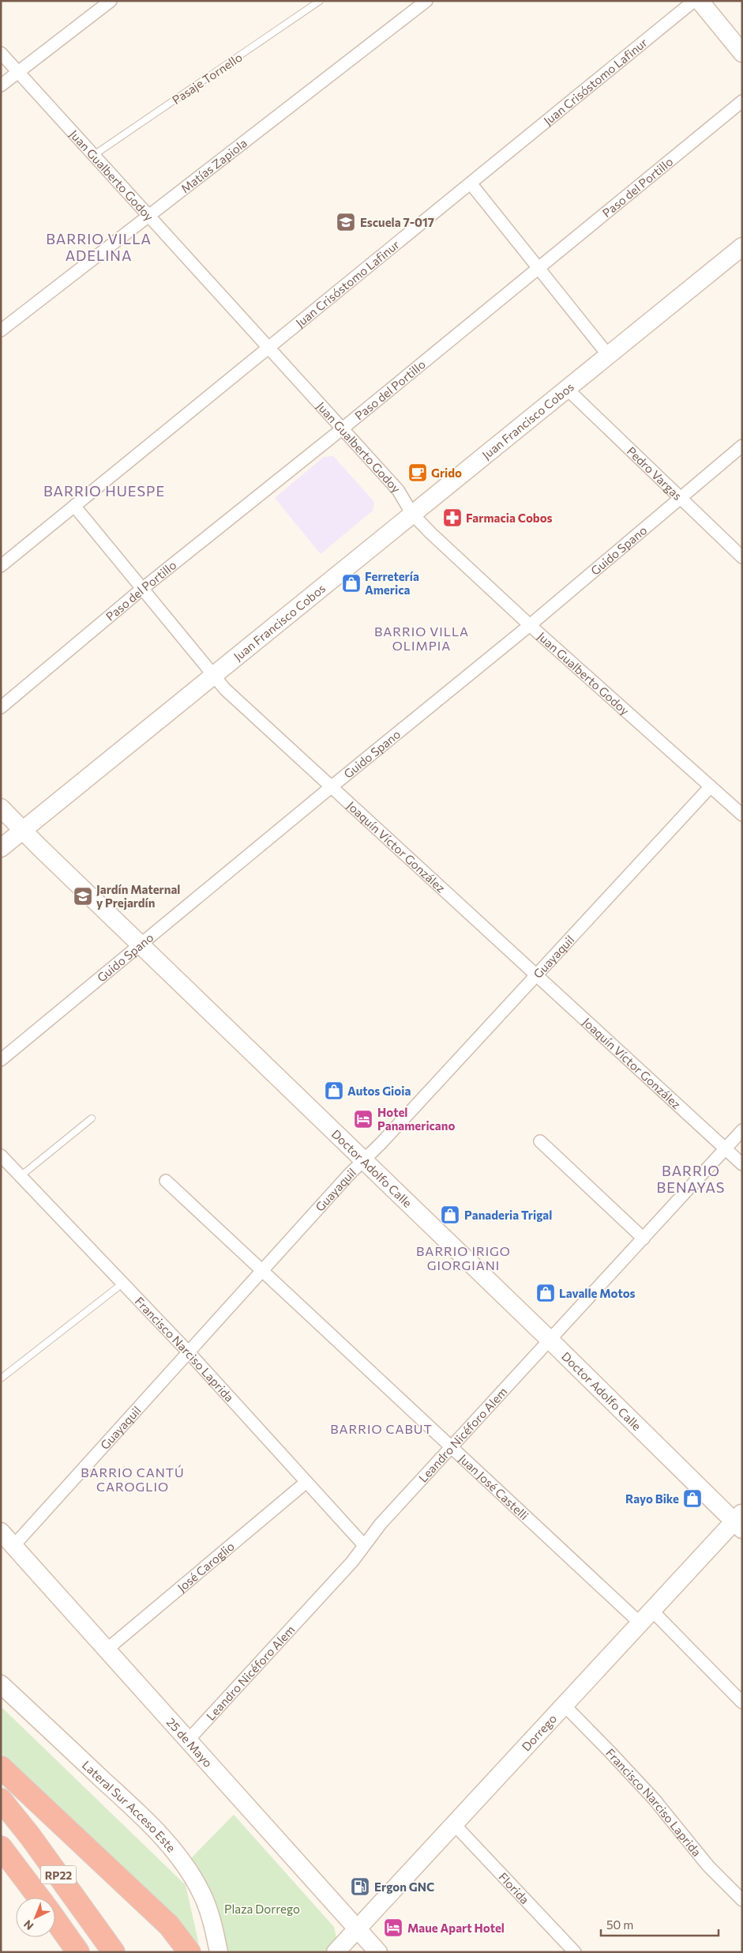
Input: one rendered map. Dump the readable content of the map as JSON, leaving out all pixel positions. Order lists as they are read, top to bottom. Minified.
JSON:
{"streets":{"highway":["RP22"],"street":["Juan Crisóstomo Lafinur","Matías Zapiola","Juan Gualberto Godoy","Paso del Portillo","Juan Francisco Cobos","Pedro Vargas","Guido Spano","Joaquín Víctor González","Guayaquil","Doctor Adolfo Calle","Francisco Narciso Laprida","Leandro Nicéforo Alem","Juan José Castelli","José Caroglio","Dorrego","25 de Mayo","Lateral Sur Acceso Este","Florida"],"lane":["Pasaje Tornello"]},"crossings":[["Pasaje Tornello","Juan Gualberto Godoy"],["Juan Crisóstomo Lafinur","Juan Gualberto Godoy"],["Juan Crisóstomo Lafinur","Joaquín Víctor González"],["Matías Zapiola","Juan Gualberto Godoy"],["Juan Gualberto Godoy","Paso del Portillo"],["Juan Gualberto Godoy","Juan Francisco Cobos"],["Juan Gualberto Godoy","Guido Spano"],["Juan Gualberto Godoy","Guayaquil"],["Paso del Portillo","Joaquín Víctor González"],["Juan Francisco Cobos","Pedro Vargas"],["Juan Francisco Cobos","Joaquín Víctor González"],["Juan Francisco Cobos","Doctor Adolfo Calle"],["Pedro Vargas","Guido Spano"],["Guido Spano","Joaquín Víctor González"],["Guido Spano","Doctor Adolfo Calle"],["Joaquín Víctor González","Guayaquil"],["Joaquín Víctor González","Leandro Nicéforo Alem"],["Guayaquil","Doctor Adolfo Calle"],["Guayaquil","Francisco Narciso Laprida"],["Guayaquil","Juan José Castelli"],["Guayaquil","25 de Mayo"],["Doctor Adolfo Calle","Leandro Nicéforo Alem"],["Doctor Adolfo Calle","Dorrego"],["Francisco Narciso Laprida","Leandro Nicéforo Alem"],["Francisco Narciso Laprida","José Caroglio"],["Francisco Narciso Laprida","Dorrego"],["Leandro Nicéforo Alem","Juan José Castelli"],["Leandro Nicéforo Alem","25 de Mayo"],["Juan José Castelli","Dorrego"],["José Caroglio","25 de Mayo"],["Dorrego","25 de Mayo"],["Dorrego","Florida"]],"districts":["BARRIO VILLA ADELINA","BARRIO HUESPE","BARRIO VILLA OLIMPIA","BARRIO BENAYAS","BARRIO IRIGO GIORGIANI","BARRIO CABUT","BARRIO CANTÚ CAROGLIO"],"parks":["Plaza Dorrego"],"places":{"school or university":["Escuela 7-017","Jardín Maternal y Prejardín"],"cafe":["Grido"],"pharmacy":["Farmacia Cobos"],"shop":["Ferretería America","Autos Gioia","Panaderia Trigal","Lavalle Motos","Rayo Bike"],"hotel":["Hotel Panamericano","Maue Apart Hotel"],"fuel station":["Ergon GNC"]},"scale_bar":"50 m","north":"bottom left"}
